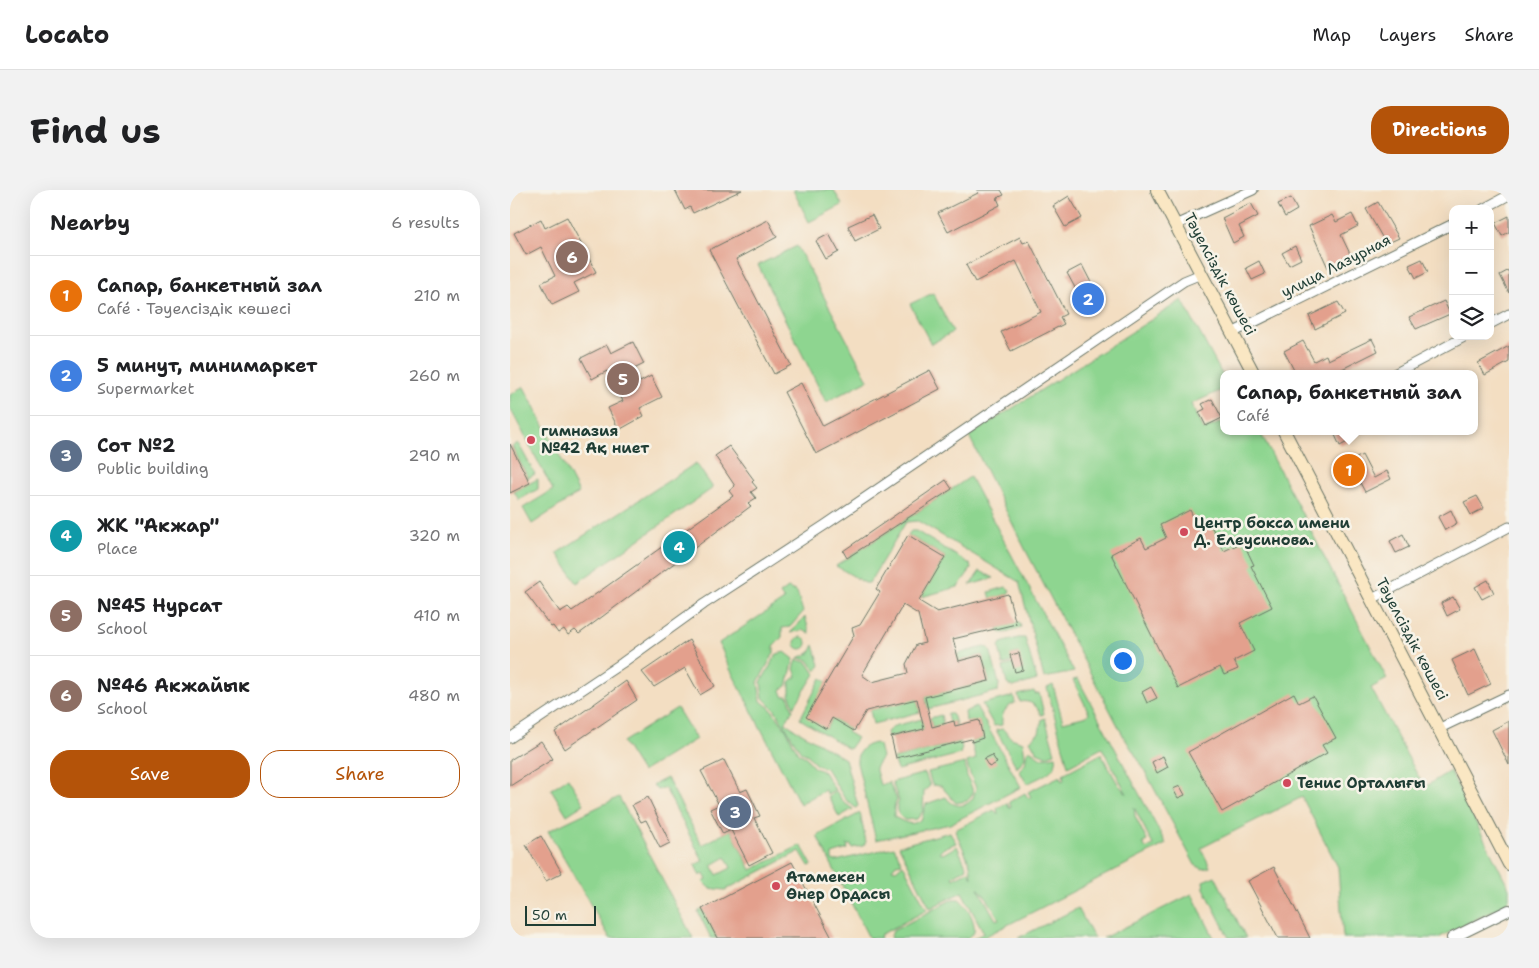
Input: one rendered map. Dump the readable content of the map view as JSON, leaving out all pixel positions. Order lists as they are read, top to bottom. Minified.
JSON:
{"streets":{"main road":["Тәуелсіздік көшесі"],"street":["улица Лазурная"]},"crossings":[["улица Лазурная","Тәуелсіздік көшесі"]],"places":["гимназия №42 Ақ ниет","Центр бокса имени Д. Елеусинова.","Тенис Орталығы","Атамекен Өнер Ордасы"],"scale_bar":"50 m","page":{"header":"Locato","nav":["Map","Layers","Share"],"buttons":["Directions",["Save","Share"]],"title":"Find us","heading":["Nearby","6 results"],"map_buttons":["+","−"],"pins":["6","2","5","1","4","3"],"list":[{"mark":"1","name":"Сапар, банкетный зал","note":"Café · Тәуелсіздік көшесі","value":"210 m"},{"mark":"2","name":"5 минут, минимаркет","note":"Supermarket","value":"260 m"},{"mark":"3","name":"Сот №2","note":"Public building","value":"290 m"},{"mark":"4","name":"ЖК \"Акжар\"","note":"Place","value":"320 m"},{"mark":"5","name":"№45 Нурсат","note":"School","value":"410 m"},{"mark":"6","name":"№46 Акжайык","note":"School","value":"480 m"}],"popup":["Сапар, банкетный зал","Café"],"scale":"50 m"}}
